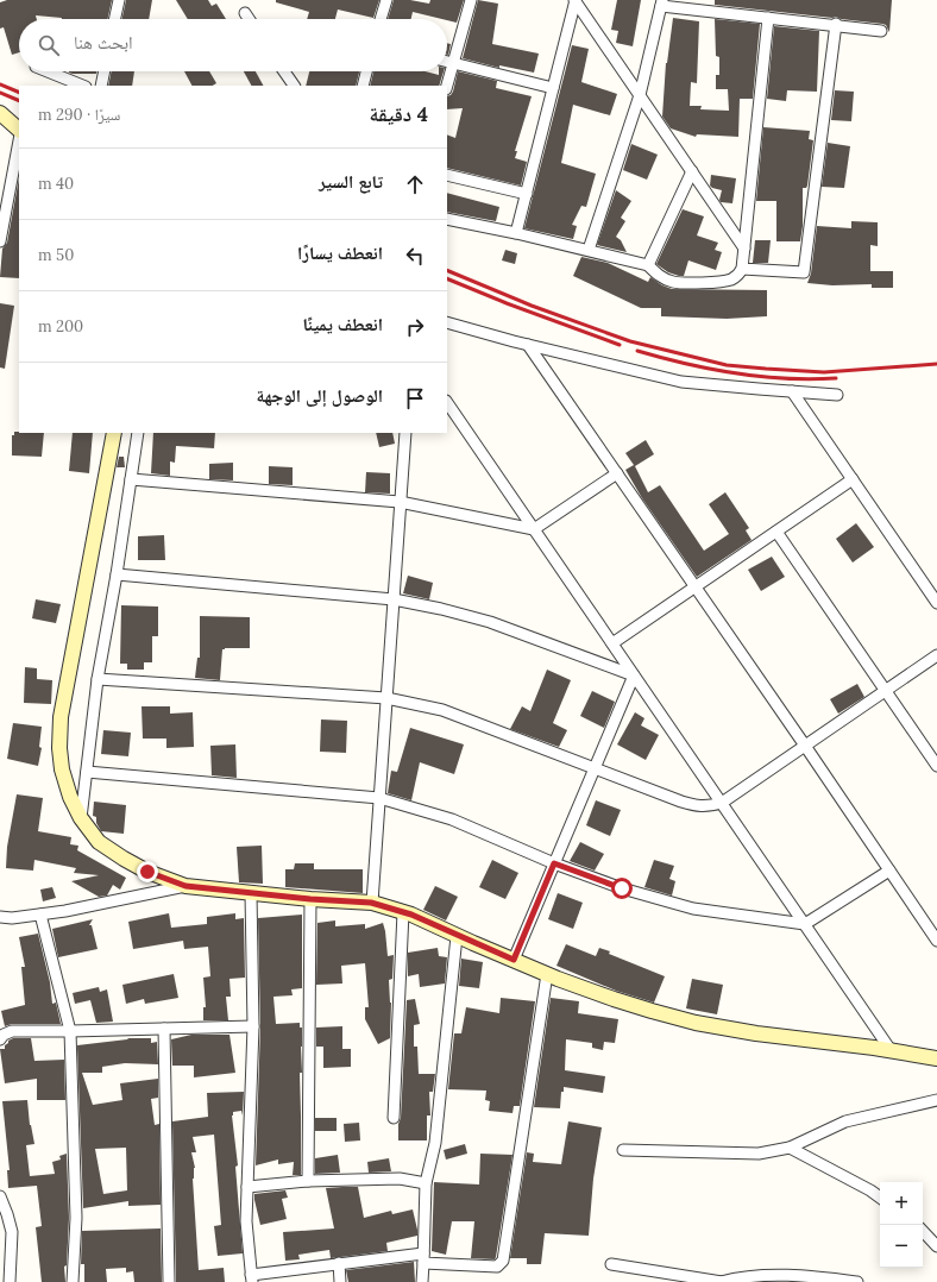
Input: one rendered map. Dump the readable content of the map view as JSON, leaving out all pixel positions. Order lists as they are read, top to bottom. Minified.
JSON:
{"page":{"search":"ابحث هنا","heading":["4 دقيقة","سيرًا · 290 m"],"list":[["تابع السير","40 m"],["انعطف يسارًا","50 m"],["انعطف يمينًا","200 m"],"الوصول إلى الوجهة"],"map_buttons":["+","−"]}}
